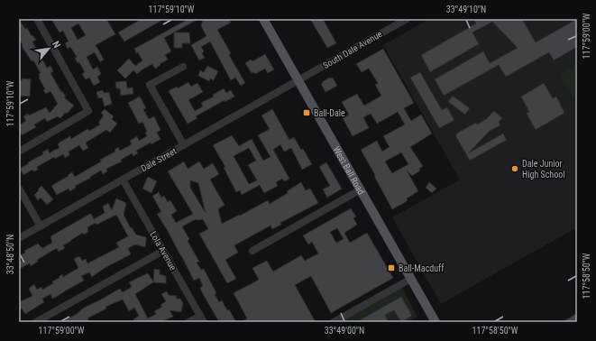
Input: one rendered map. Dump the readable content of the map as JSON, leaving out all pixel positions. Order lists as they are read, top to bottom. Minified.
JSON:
{"streets":{"main road":["West Ball Road"],"street":["South Dale Avenue","Dale Street","Lola Avenue"]},"crossings":[["South Dale Avenue","Dale Street"],["South Dale Avenue","West Ball Road"],["Dale Street","West Ball Road"],["Dale Street","Lola Avenue"]],"places":{"transit":["Ball-Dale","Ball-Macduff"],"other":["Dale Junior High School"]},"north":"top right","coordinates":["117°59'10\"W","33°49'10\"N","117°59'00\"W","33°48'50\"N","117°58'50\"W","33°49'00\"N"]}
